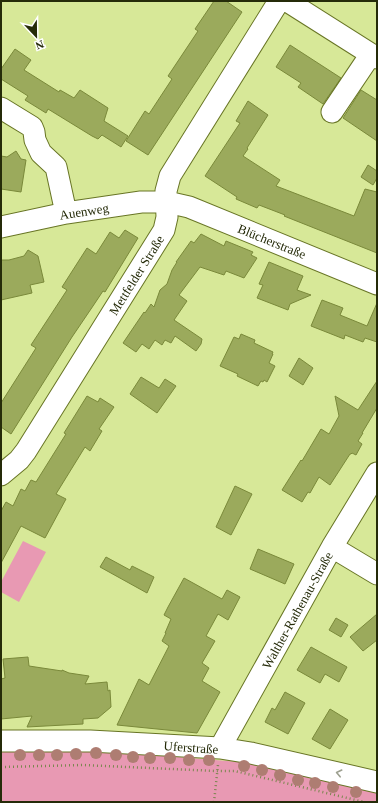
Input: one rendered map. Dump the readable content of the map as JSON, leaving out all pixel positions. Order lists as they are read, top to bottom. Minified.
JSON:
{"streets":{"street":["Auenweg","Blücherstraße","Mettfelder Straße","Walther-Rathenau-Straße","Uferstraße"]},"crossings":[["Auenweg","Blücherstraße"],["Auenweg","Mettfelder Straße"],["Blücherstraße","Mettfelder Straße"],["Walther-Rathenau-Straße","Uferstraße"]],"one_way":["Uferstraße"],"north":"bottom"}
